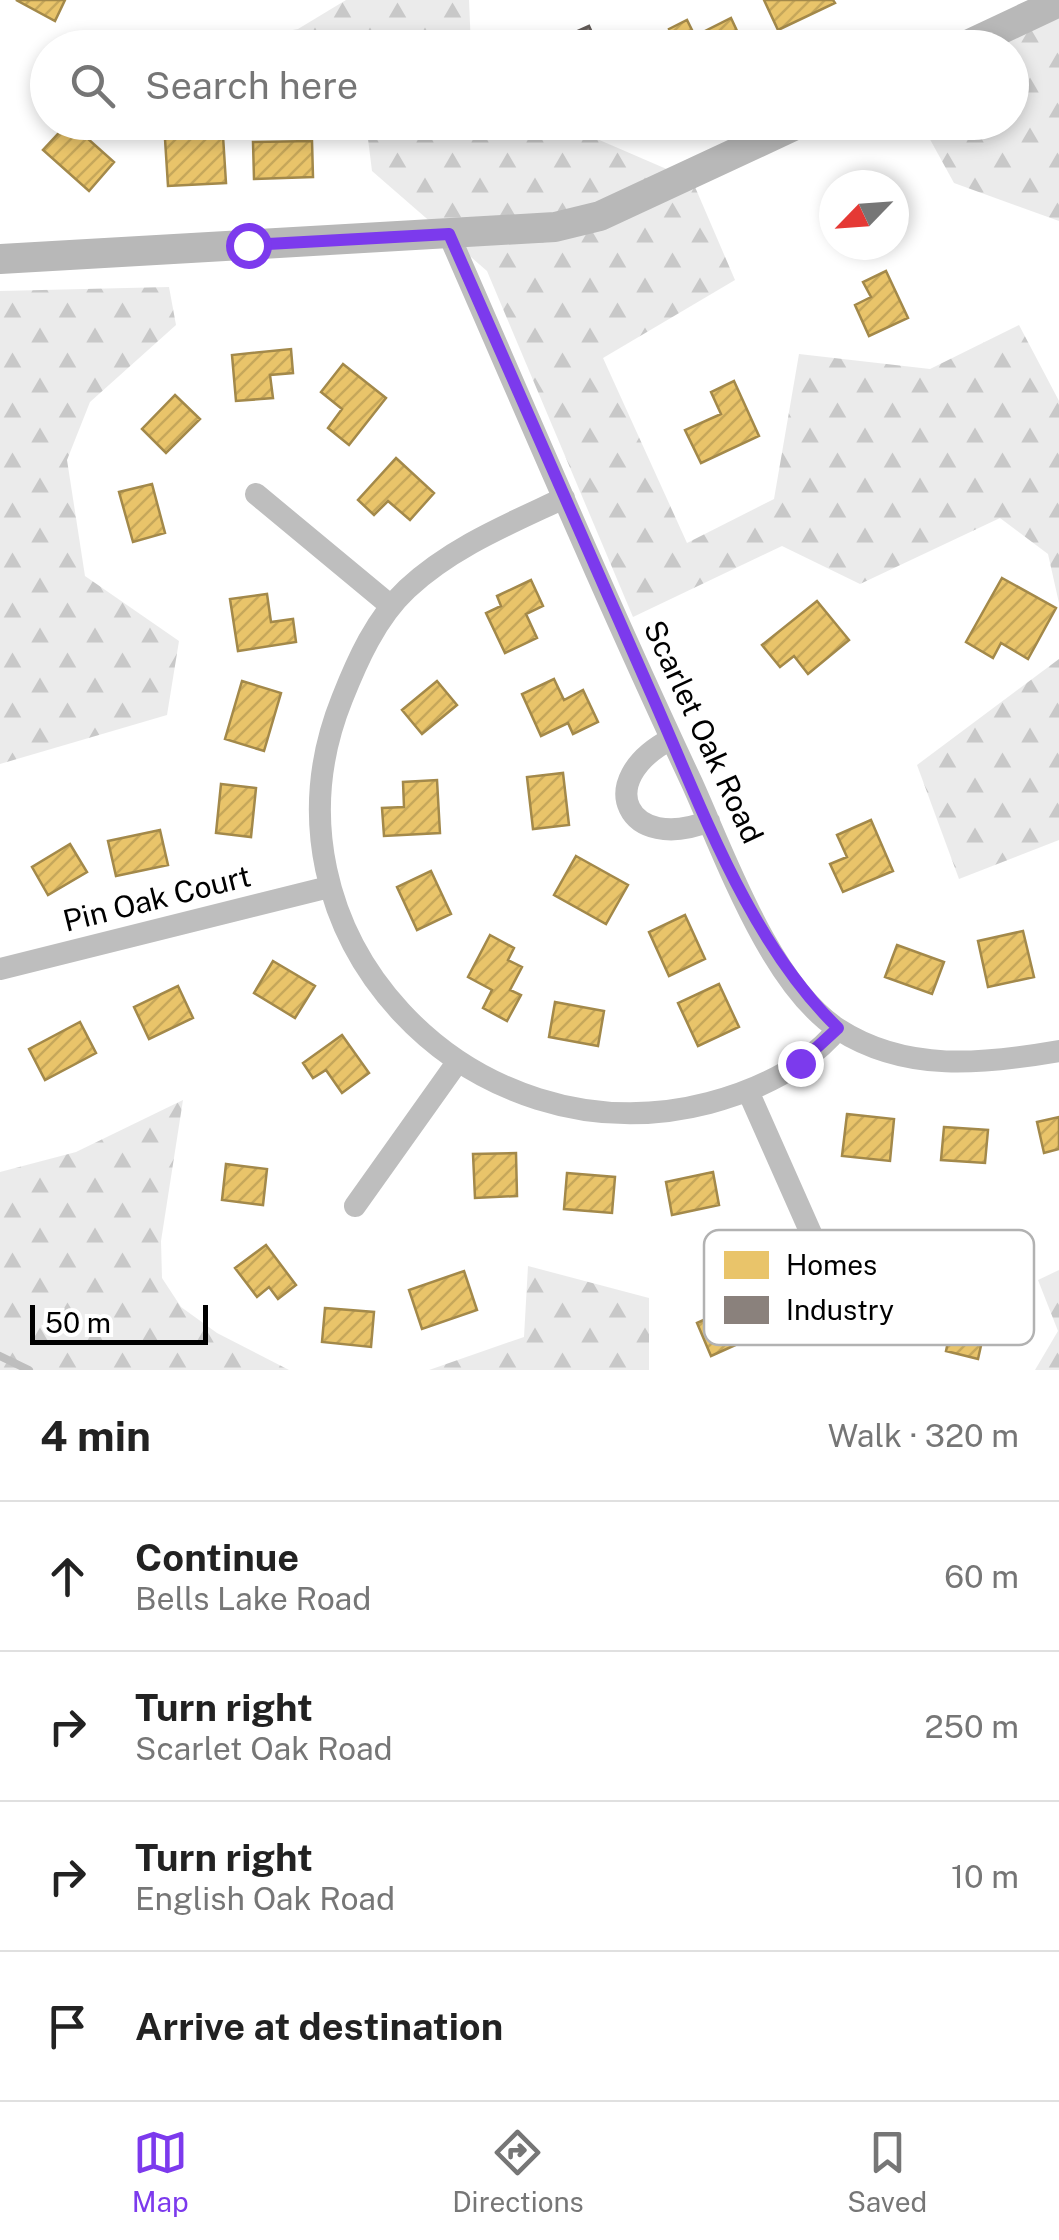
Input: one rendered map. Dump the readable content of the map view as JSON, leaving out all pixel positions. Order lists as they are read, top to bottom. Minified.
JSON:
{"streets":{"street":["Scarlet Oak Road","Pin Oak Court"]},"legend":["Homes","Industry"],"scale_bar":"50 m","north":"bottom left","page":{"search":"Search here","scale":"50 m","heading":["4 min","Walk · 320 m"],"list":[["Continue","Bells Lake Road","60 m"],["Turn right","Scarlet Oak Road","250 m"],["Turn right","English Oak Road","10 m"],"Arrive at destination"],"nav":["Map","Directions","Saved"]}}
